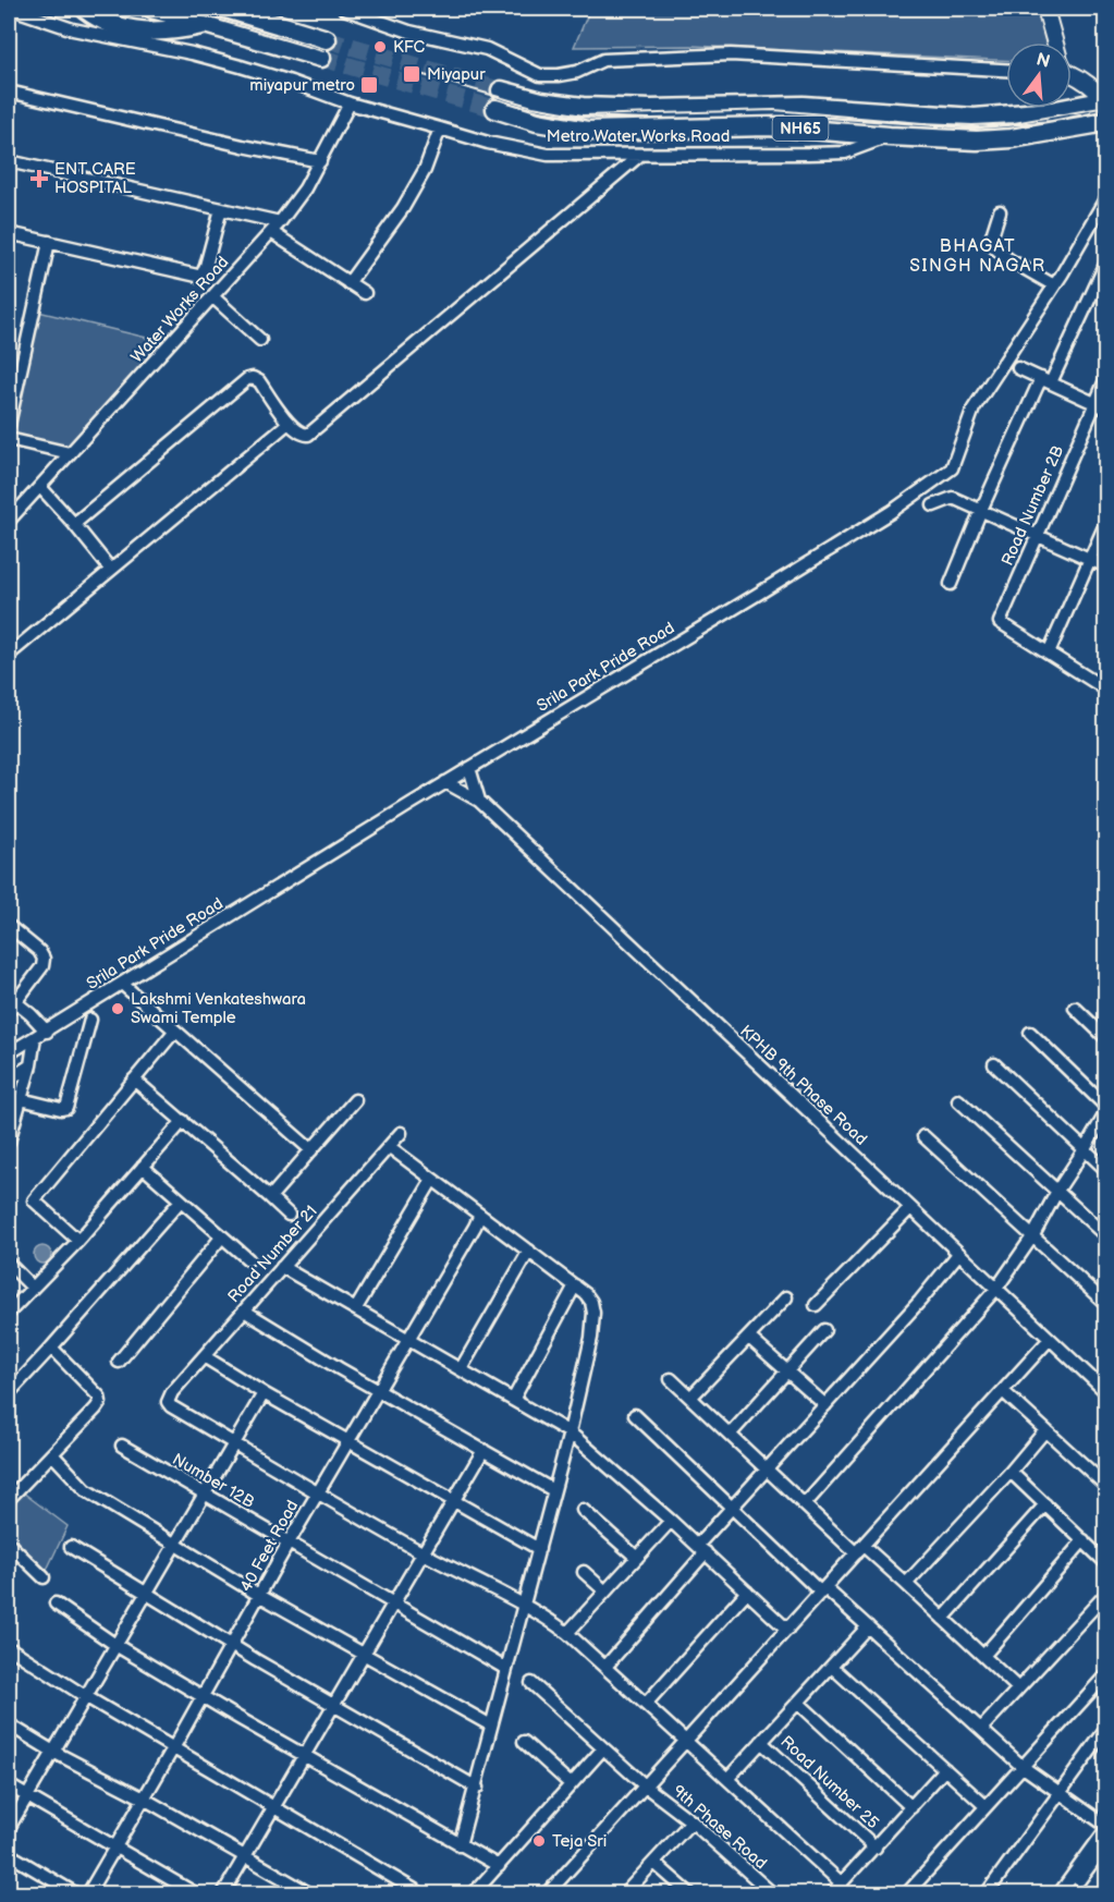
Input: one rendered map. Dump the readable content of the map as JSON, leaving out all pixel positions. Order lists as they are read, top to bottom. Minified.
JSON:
{"streets":{"highway":["NH65"],"street":["Metro Water Works Road","Water Works Road","Road Number 2B","Srila Park Pride Road","KPHB 9th Phase Road","Road Number 21","Number 12B","40 Feet Road","Road Number 25","9th Phase Road"]},"crossings":[["NH65","Metro Water Works Road"],["Metro Water Works Road","Water Works Road"],["Srila Park Pride Road","KPHB 9th Phase Road"],["Number 12B","40 Feet Road"]],"districts":["BHAGAT SINGH NAGAR"],"places":{"other":["KFC","Lakshmi Venkateshwara Swami Temple","Teja Sri"],"transit":["Miyapur","miyapur metro"],"health":["ENT CARE HOSPITAL"]},"north":"top"}
